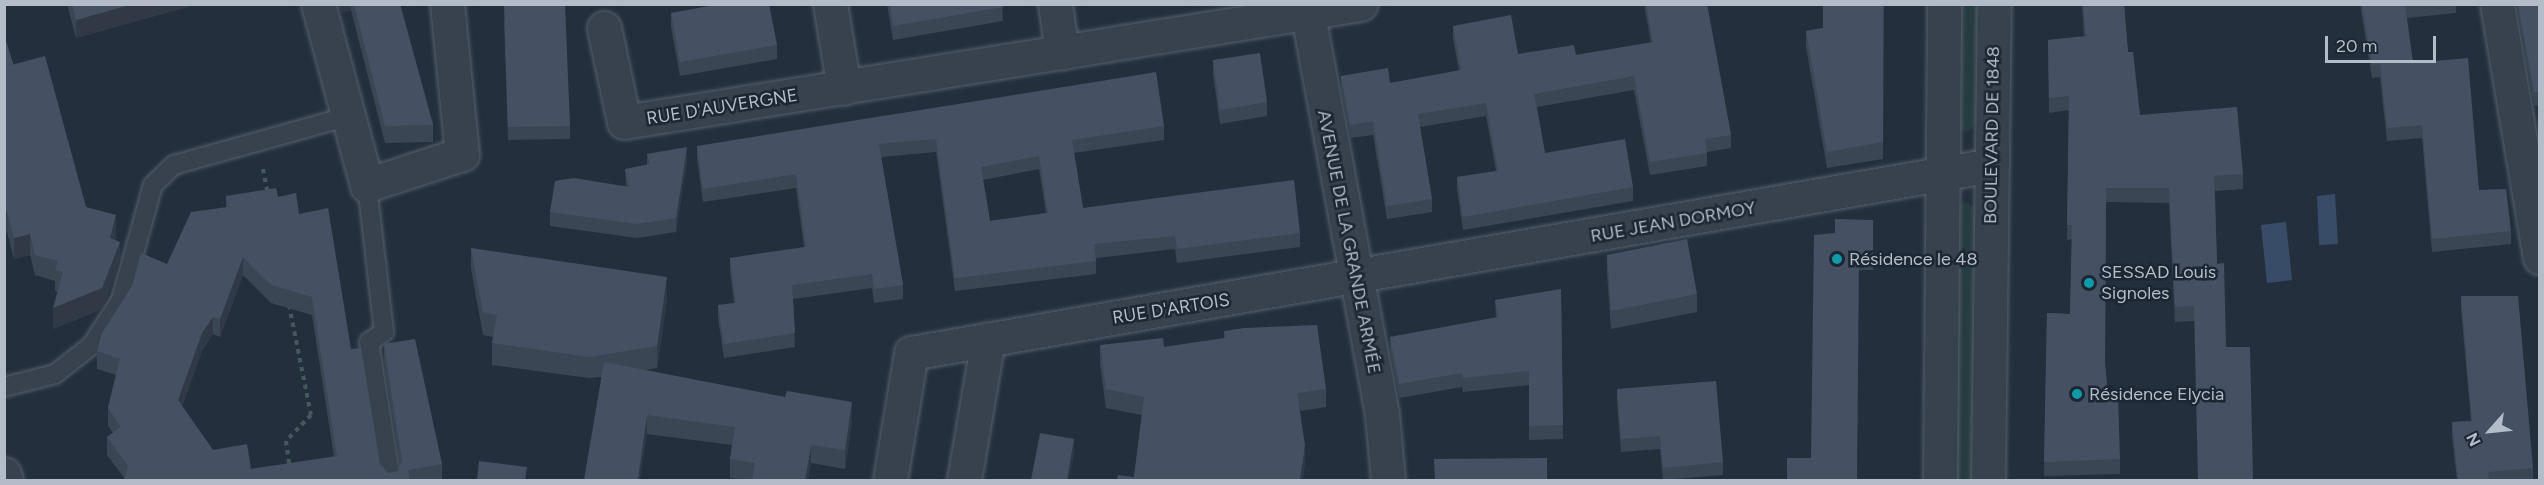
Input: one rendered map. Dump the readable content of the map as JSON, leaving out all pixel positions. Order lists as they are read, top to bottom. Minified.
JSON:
{"streets":{"street":["RUE D'AUVERGNE","BOULEVARD DE 1848","RUE JEAN DORMOY","AVENUE DE LA GRANDE ARMÉE","RUE D'ARTOIS"]},"crossings":[["RUE D'AUVERGNE","AVENUE DE LA GRANDE ARMÉE"],["BOULEVARD DE 1848","RUE JEAN DORMOY"],["RUE JEAN DORMOY","AVENUE DE LA GRANDE ARMÉE"],["RUE JEAN DORMOY","RUE D'ARTOIS"],["AVENUE DE LA GRANDE ARMÉE","RUE D'ARTOIS"]],"places":["Résidence le 48","SESSAD Louis Signoles","Résidence Elycia"],"scale_bar":"20 m","north":"bottom left"}
